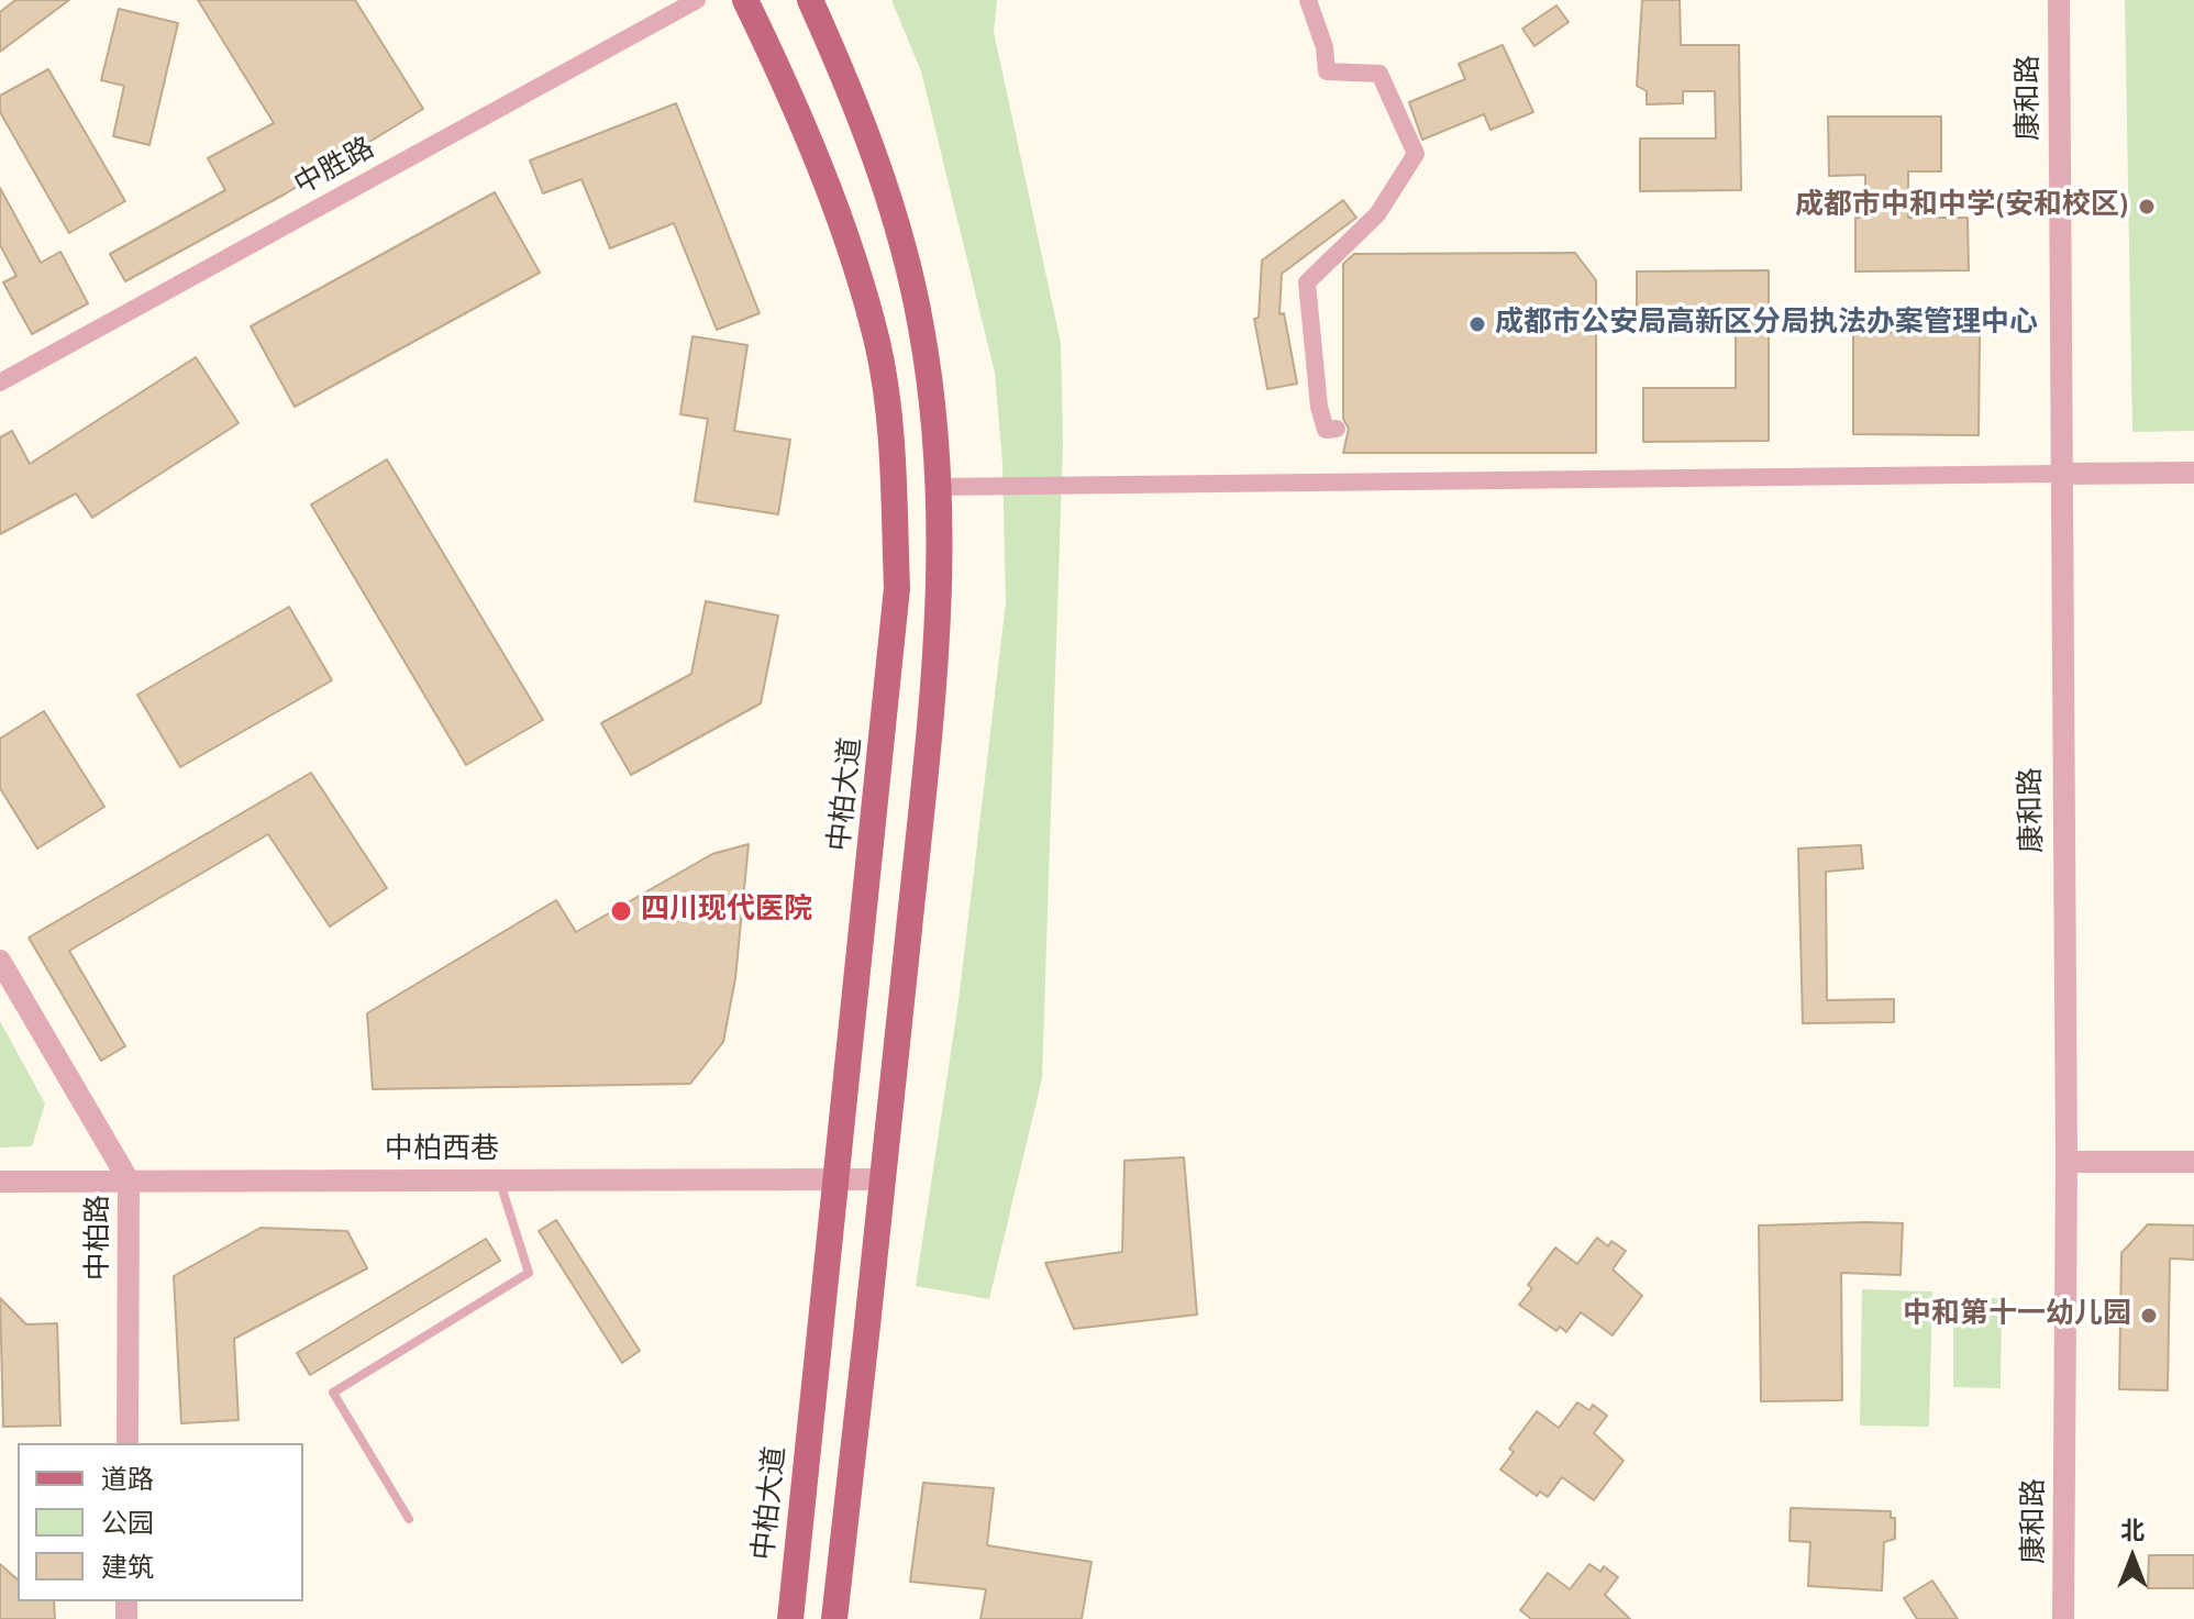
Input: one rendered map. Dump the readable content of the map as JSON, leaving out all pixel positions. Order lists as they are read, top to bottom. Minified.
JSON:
{"streets":{"main road":["中柏大道"],"street":["康和路","中胜路","中柏西巷","中柏路"]},"crossings":[["中柏大道","中柏西巷"],["中柏西巷","中柏路"]],"places":["成都市中和中学(安和校区)","成都市公安局高新区分局执法办案管理中心","四川现代医院","中和第十一幼儿园"],"legend":["道路","公园","建筑"],"north":"top"}
